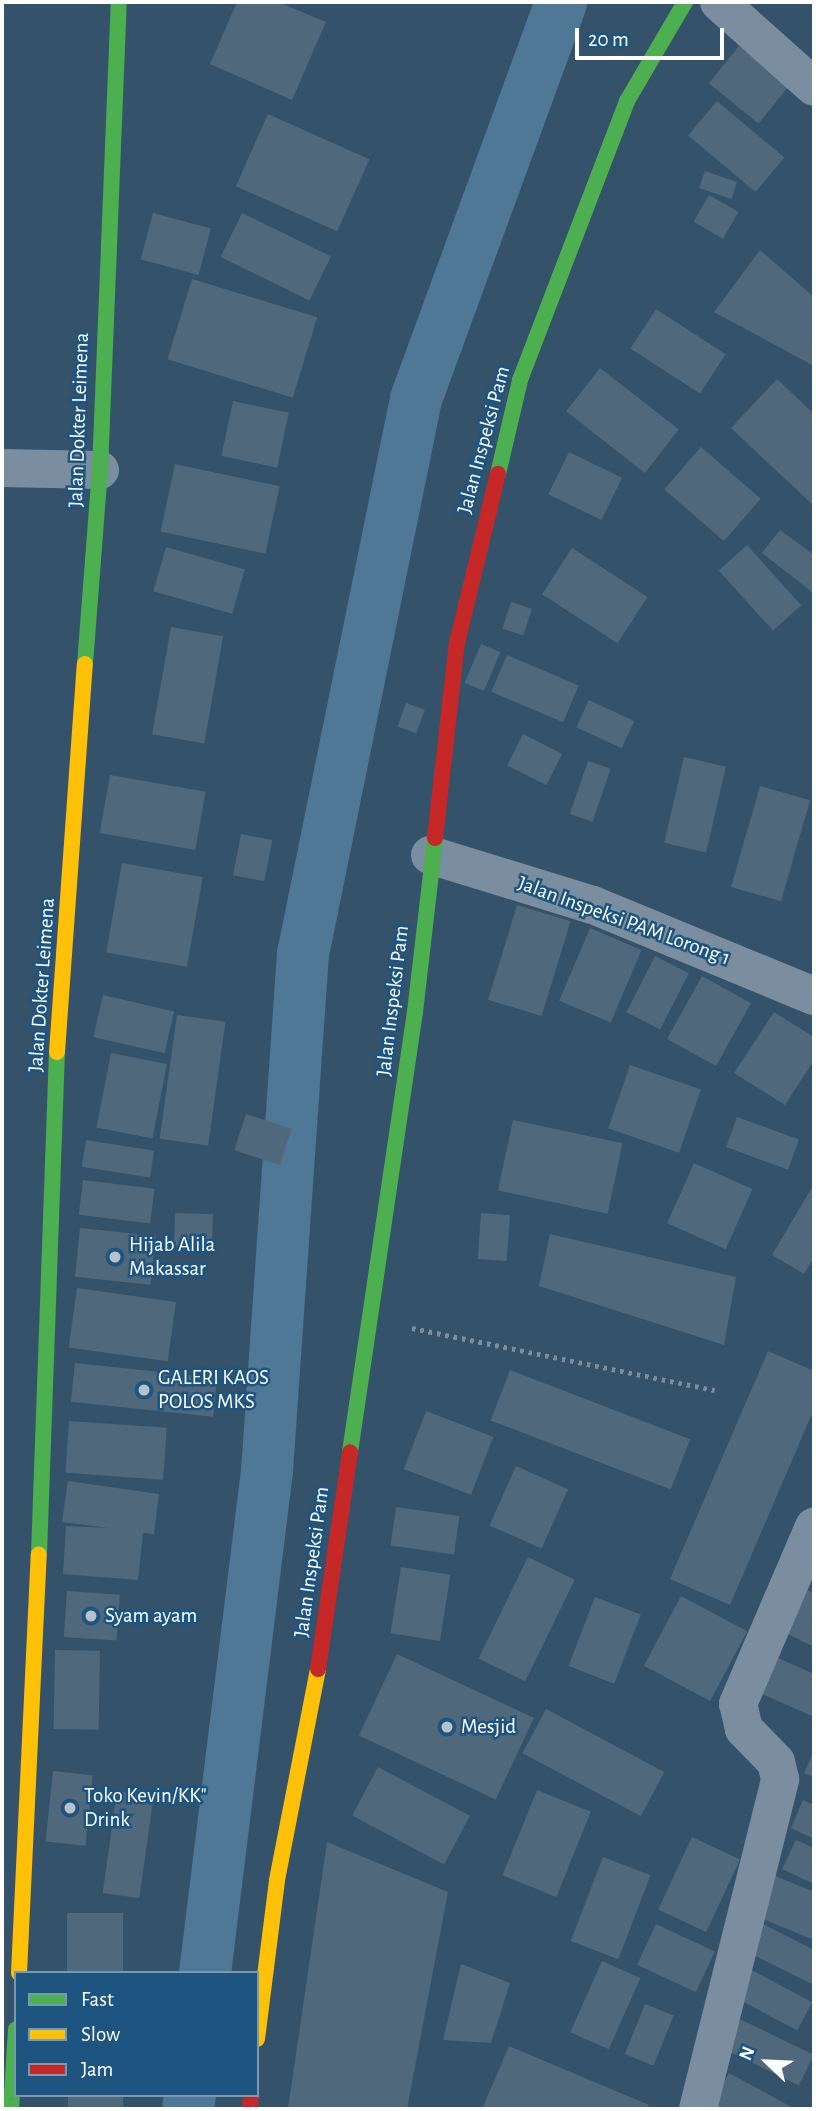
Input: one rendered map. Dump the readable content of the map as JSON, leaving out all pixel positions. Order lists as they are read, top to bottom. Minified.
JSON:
{"streets":{"main road":["Jalan Dokter Leimena","Jalan Inspeksi Pam"],"street":["Jalan Inspeksi PAM Lorong 1"]},"crossings":[["Jalan Inspeksi Pam","Jalan Inspeksi PAM Lorong 1"]],"places":["Hijab Alila Makassar","GALERI KAOS POLOS MKS","Syam ayam","Mesjid","Toko Kevin/KK\" Drink"],"legend":["Fast","Slow","Jam"],"scale_bar":"20 m","north":"top left"}
